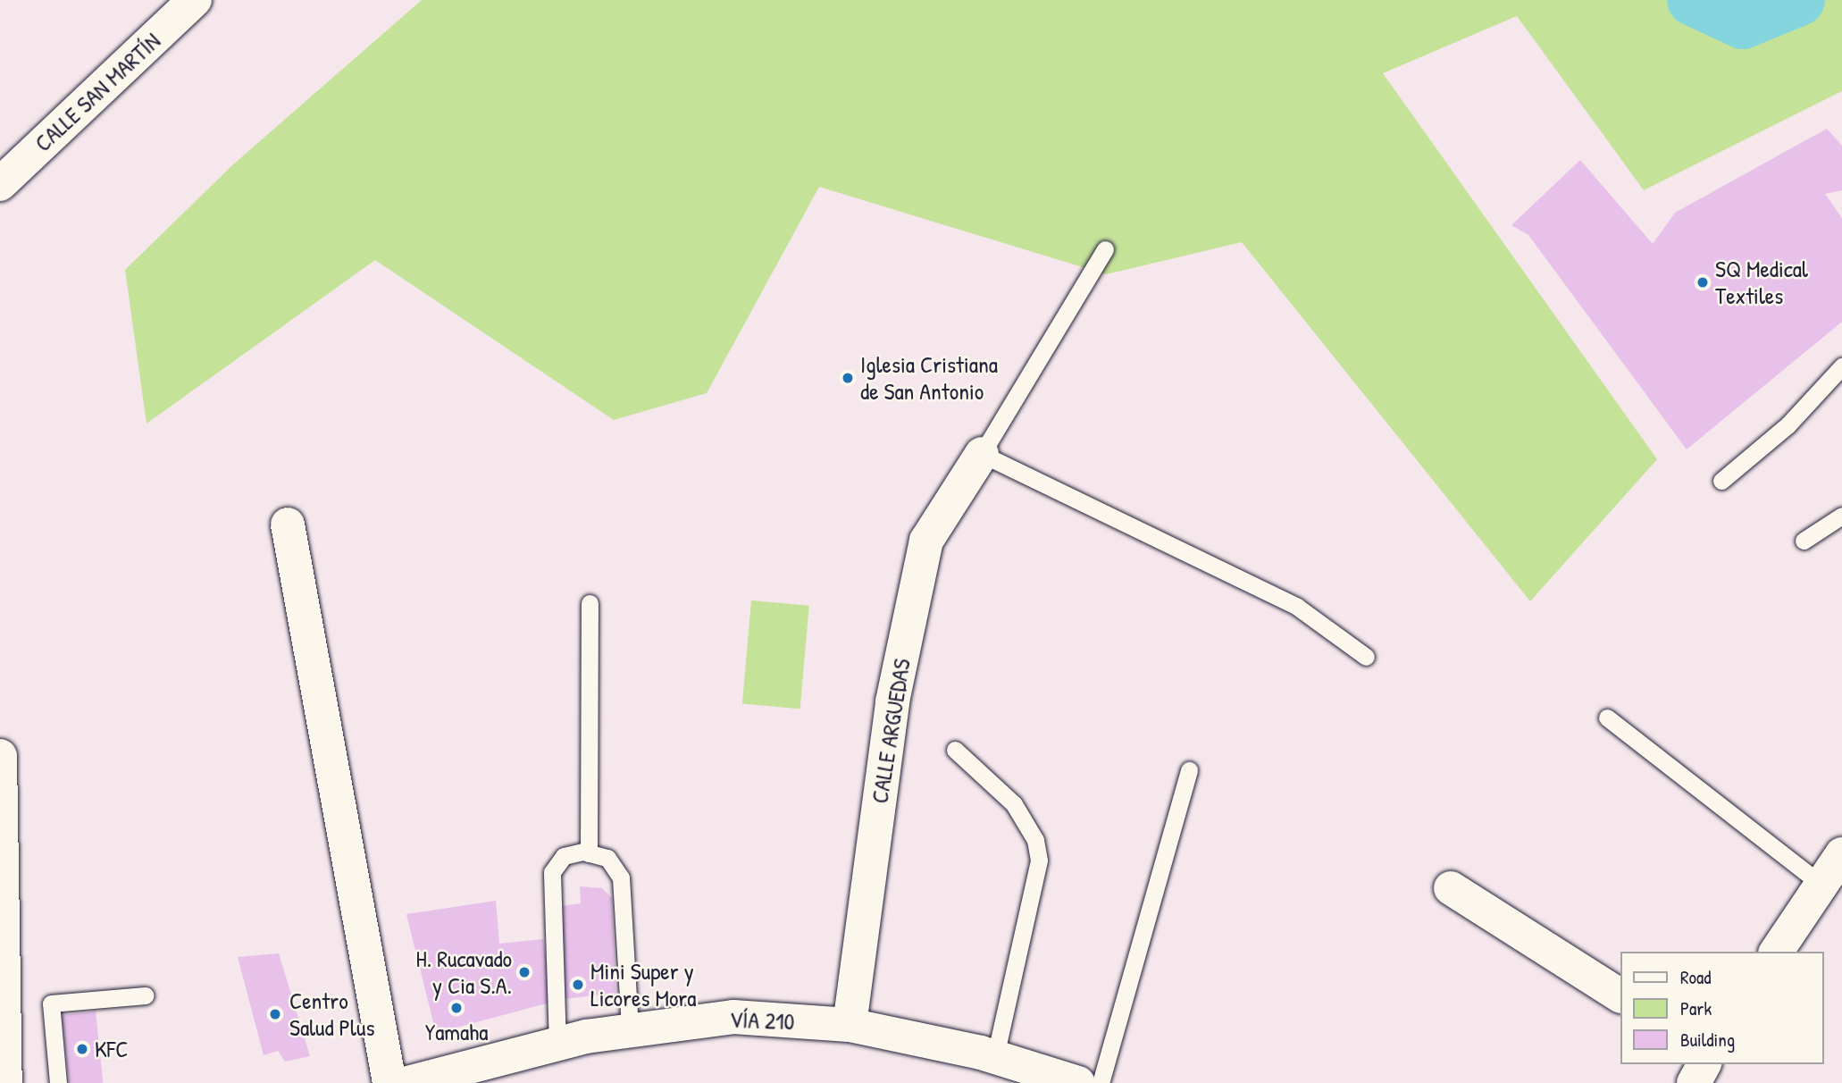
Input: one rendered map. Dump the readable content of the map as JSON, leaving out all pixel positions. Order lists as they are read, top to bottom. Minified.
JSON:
{"streets":{"street":["CALLE SAN MARTÍN","CALLE ARGUEDAS","VÍA 210"]},"crossings":[["CALLE ARGUEDAS","VÍA 210"]],"places":["SQ Medical Textiles","Iglesia Cristiana de San Antonio","H. Rucavado y Cia S.A.","Mini Super y Licores Mora","Yamaha","Centro Salud Plus","KFC"],"legend":["Road","Park","Building"]}
